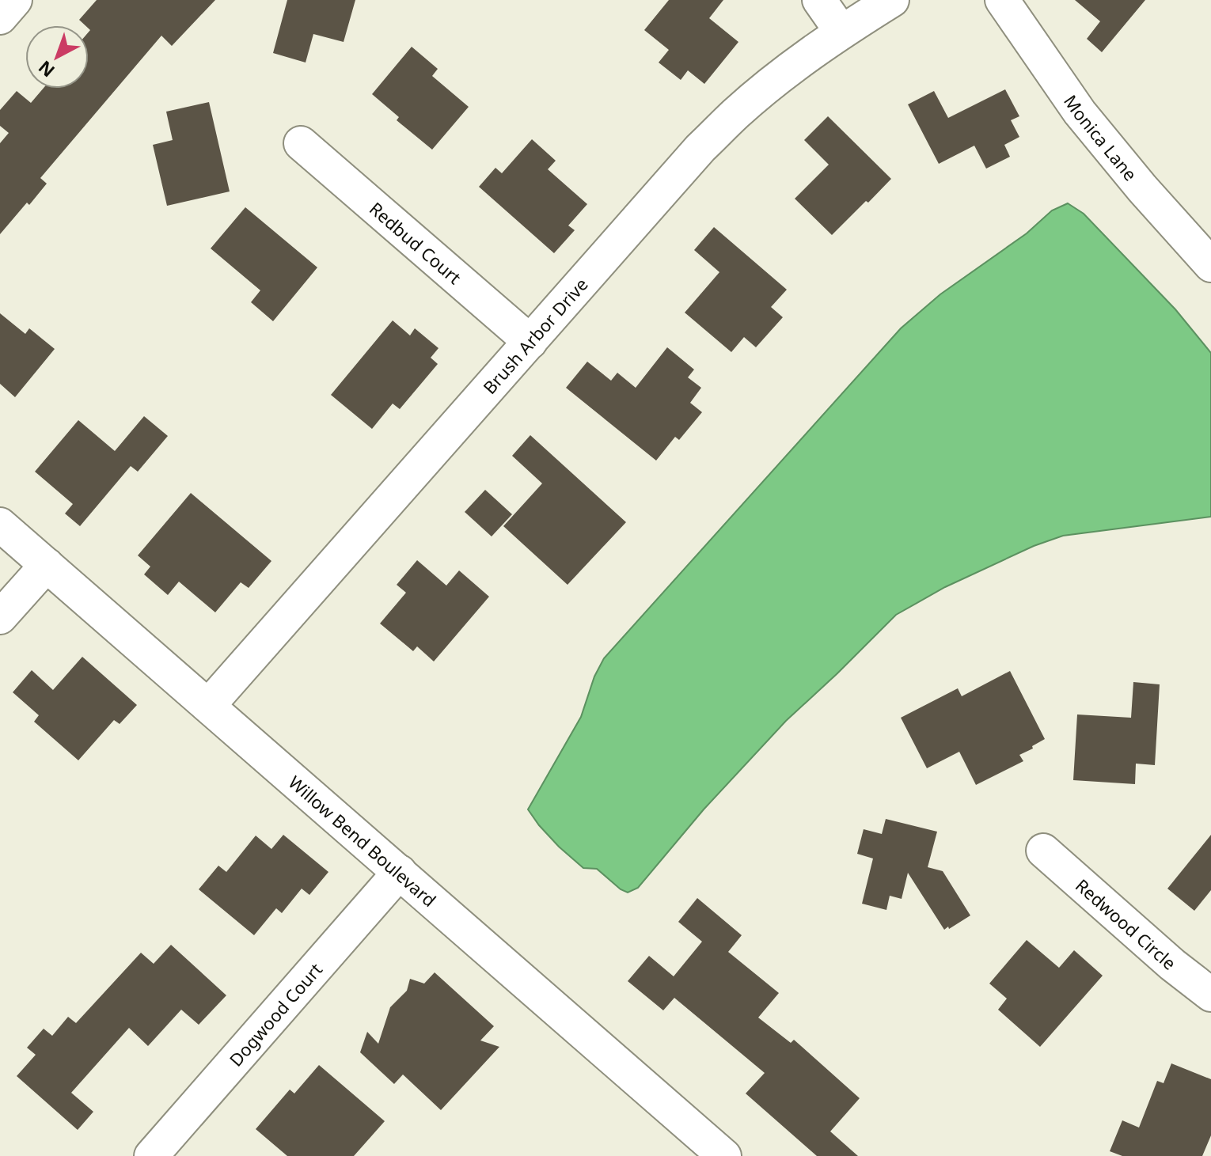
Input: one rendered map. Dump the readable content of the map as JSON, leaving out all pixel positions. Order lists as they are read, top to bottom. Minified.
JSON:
{"streets":{"street":["Monica Lane","Redbud Court","Brush Arbor Drive","Willow Bend Boulevard","Redwood Circle","Dogwood Court"]},"crossings":[["Redbud Court","Brush Arbor Drive"],["Brush Arbor Drive","Willow Bend Boulevard"],["Willow Bend Boulevard","Dogwood Court"]],"north":"bottom left"}
